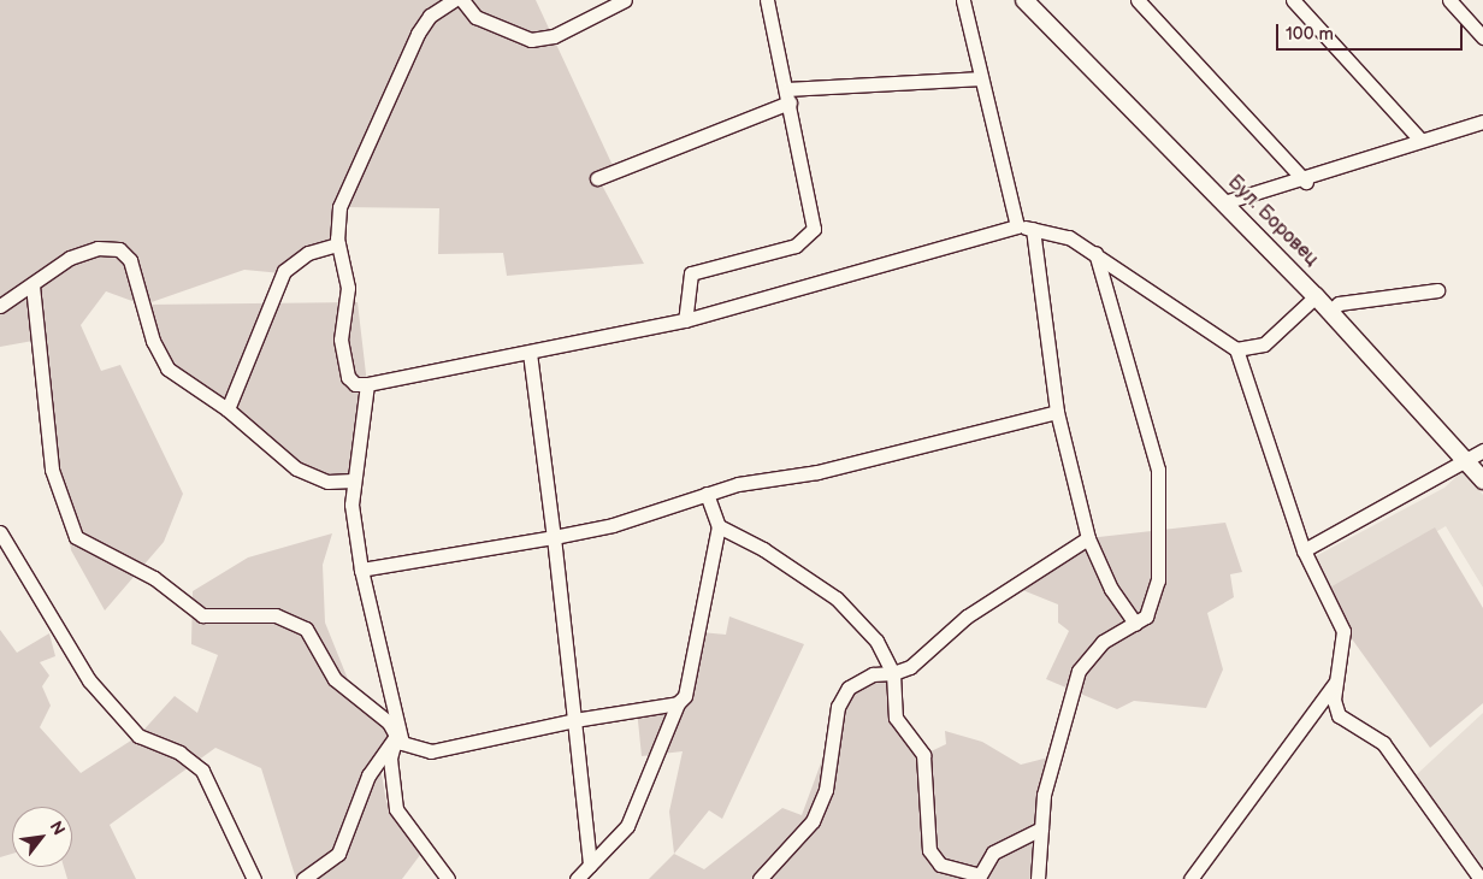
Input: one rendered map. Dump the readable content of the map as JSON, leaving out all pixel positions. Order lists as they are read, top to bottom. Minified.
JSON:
{"streets":{"street":["Бул. Боровец"]},"scale_bar":"100 m","north":"top right"}
